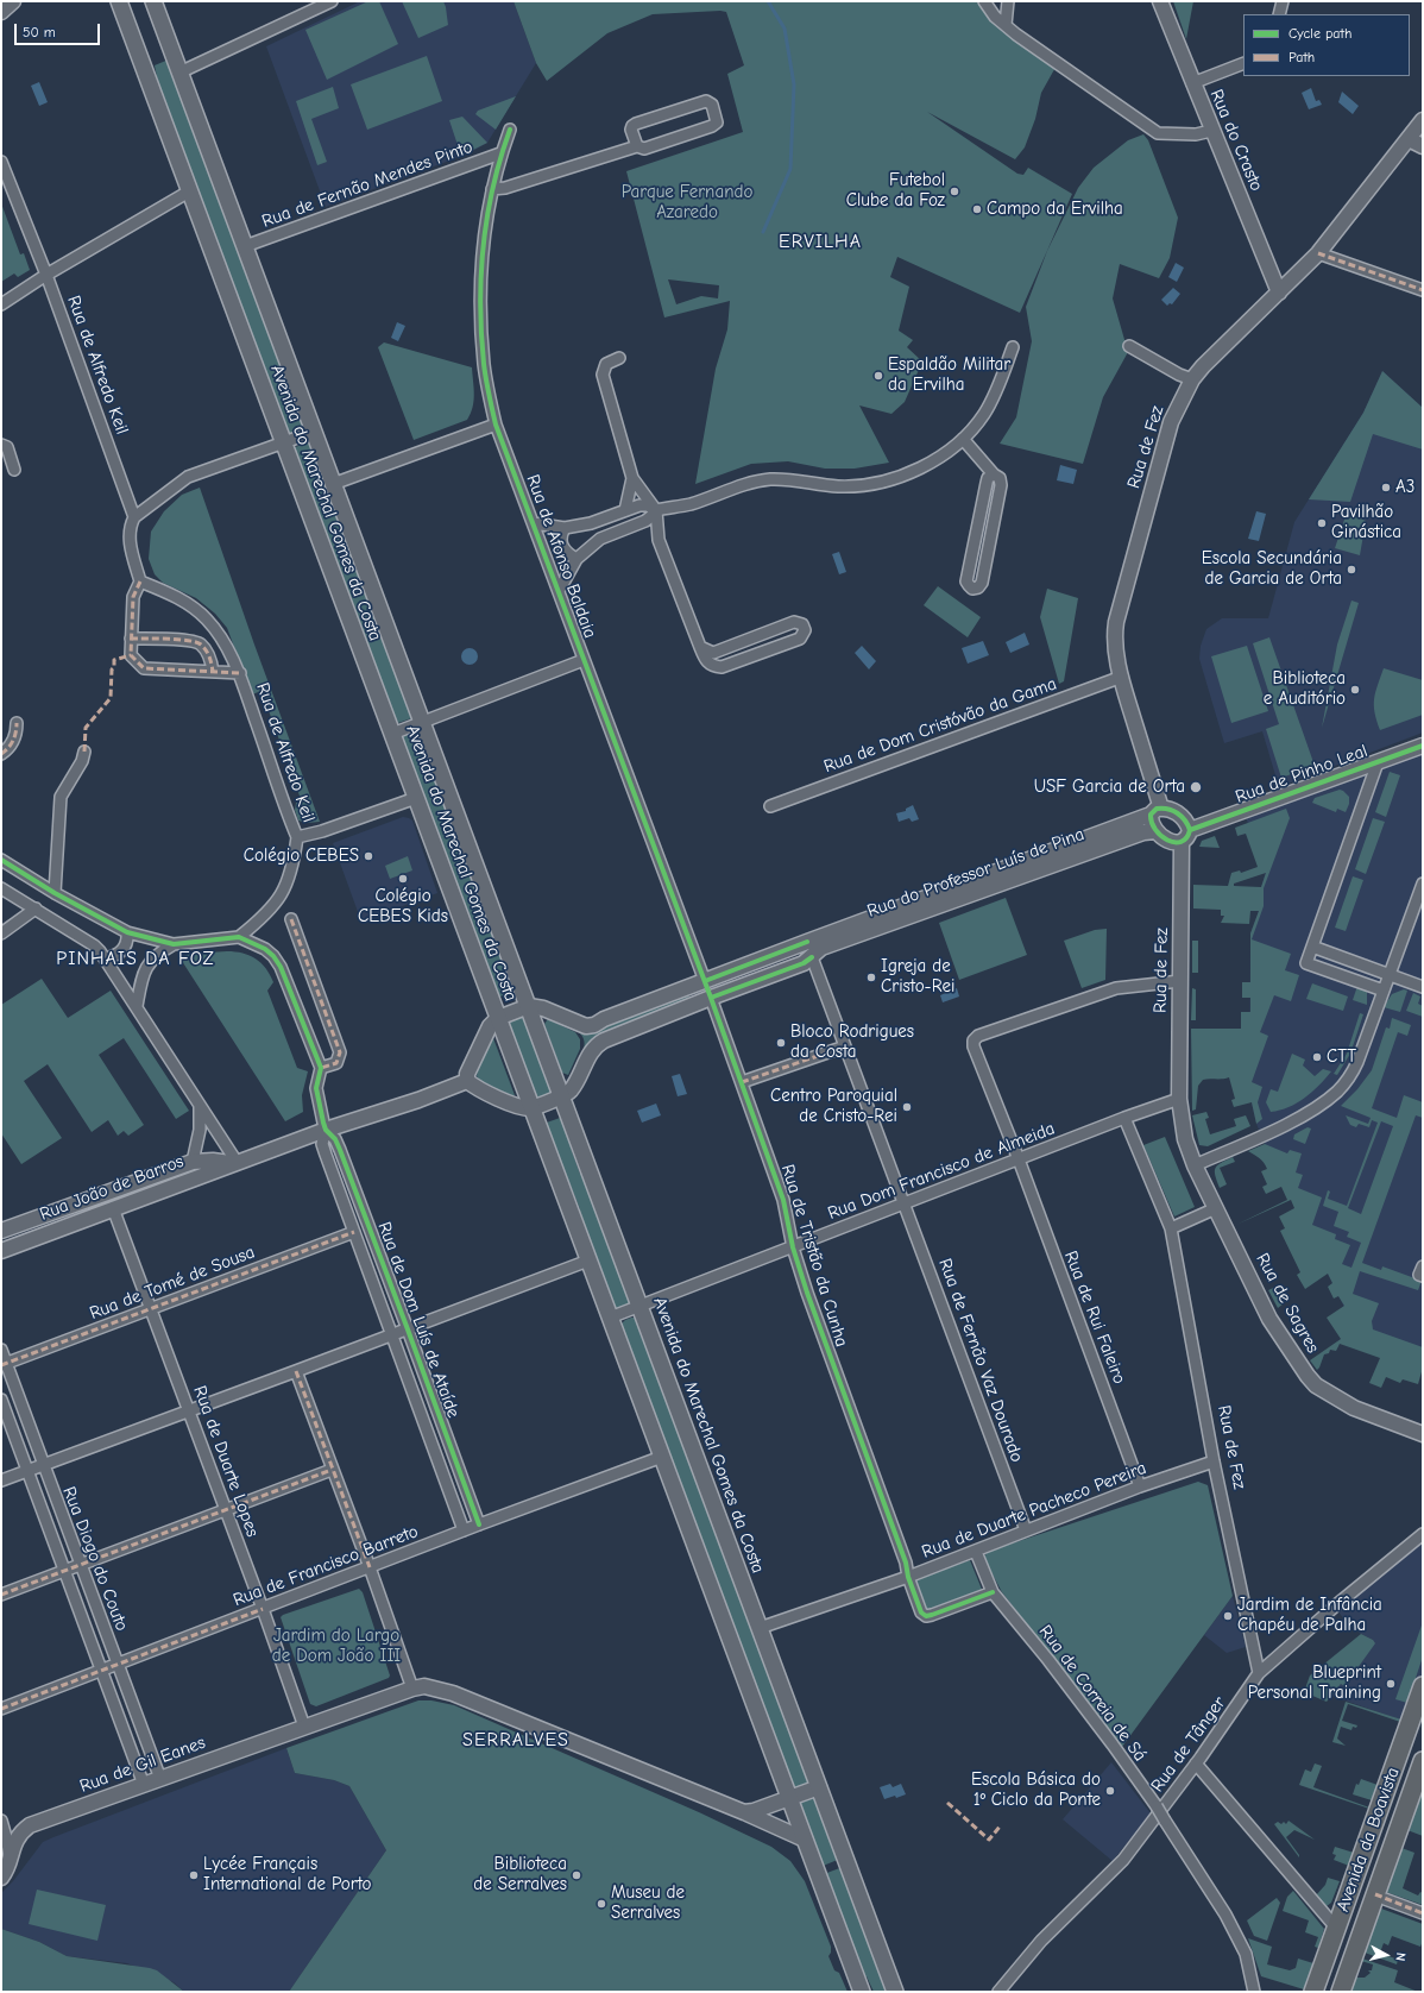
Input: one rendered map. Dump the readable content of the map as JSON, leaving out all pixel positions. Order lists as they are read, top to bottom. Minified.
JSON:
{"streets":{"main road":["Avenida do Marechal Gomes da Costa","Avenida da Boavista"],"street":["Rua do Crasto","Rua de Fernão Mendes Pinto","Rua de Alfredo Keil","Rua de Fez","Rua de Afonso Baldaia","Rua de Dom Cristóvão da Gama","Rua de Pinho Leal","Rua do Professor Luís de Pina","Rua Dom Francisco de Almeida","Rua João de Barros","Rua de Tristão da Cunha","Rua de Tomé de Sousa","Rua de Sagres","Rua de Rui Faleiro","Rua de Dom Luís de Ataíde","Rua de Fernão Vaz Dourado","Rua de Duarte Lopes","Rua de Duarte Pacheco Pereira","Rua Diogo do Couto","Rua de Francisco Barreto","Rua de Correia de Sá","Rua de Tânger","Rua de Gil Eanes"]},"crossings":[["Rua do Crasto","Rua de Fez"],["Rua de Fernão Mendes Pinto","Avenida do Marechal Gomes da Costa"],["Rua de Fernão Mendes Pinto","Rua de Afonso Baldaia"],["Rua de Fez","Rua de Dom Cristóvão da Gama"],["Rua de Fez","Rua de Pinho Leal"],["Rua de Fez","Rua do Professor Luís de Pina"],["Rua de Fez","Rua Dom Francisco de Almeida"],["Rua de Fez","Rua de Sagres"],["Rua de Fez","Rua de Rui Faleiro"],["Rua de Fez","Rua de Duarte Pacheco Pereira"],["Rua de Fez","Rua de Tânger"],["Avenida do Marechal Gomes da Costa","Rua do Professor Luís de Pina"],["Avenida do Marechal Gomes da Costa","Rua Dom Francisco de Almeida"],["Avenida do Marechal Gomes da Costa","Rua de Duarte Pacheco Pereira"],["Avenida do Marechal Gomes da Costa","Rua de Francisco Barreto"],["Avenida do Marechal Gomes da Costa","Rua de Gil Eanes"],["Rua de Afonso Baldaia","Rua do Professor Luís de Pina"],["Rua de Pinho Leal","Rua do Professor Luís de Pina"],["Rua do Professor Luís de Pina","Rua de Tristão da Cunha"],["Rua do Professor Luís de Pina","Rua de Fernão Vaz Dourado"],["Rua Dom Francisco de Almeida","Rua de Tristão da Cunha"],["Rua Dom Francisco de Almeida","Rua de Rui Faleiro"],["Rua Dom Francisco de Almeida","Rua de Fernão Vaz Dourado"],["Rua João de Barros","Rua de Dom Luís de Ataíde"],["Rua João de Barros","Rua de Duarte Lopes"],["Rua de Tristão da Cunha","Rua de Duarte Pacheco Pereira"],["Rua de Tomé de Sousa","Rua de Dom Luís de Ataíde"],["Rua de Tomé de Sousa","Rua de Duarte Lopes"],["Rua de Tomé de Sousa","Rua Diogo do Couto"],["Rua de Rui Faleiro","Rua de Duarte Pacheco Pereira"],["Rua de Dom Luís de Ataíde","Rua de Francisco Barreto"],["Rua de Fernão Vaz Dourado","Rua de Duarte Pacheco Pereira"],["Rua de Duarte Lopes","Rua de Francisco Barreto"],["Rua de Duarte Lopes","Rua de Gil Eanes"],["Rua de Duarte Pacheco Pereira","Rua de Correia de Sá"],["Rua Diogo do Couto","Rua de Francisco Barreto"],["Rua Diogo do Couto","Rua de Gil Eanes"],["Rua de Correia de Sá","Rua de Tânger"]],"districts":["ERVILHA","PINHAIS DA FOZ","SERRALVES"],"parks":["Parque Fernando Azaredo","Jardim do Largo de Dom João III"],"places":["Futebol Clube da Foz","Campo da Ervilha","Espaldão Militar da Ervilha","A3","Pavilhão Ginástica","Escola Secundária de Garcia de Orta","Biblioteca e Auditório","USF Garcia de Orta","Colégio CEBES","Colégio CEBES Kids","Igreja de Cristo-Rei","Bloco Rodrigues da Costa","CTT","Centro Paroquial de Cristo-Rei","Jardim de Infância Chapéu de Palha","Blueprint Personal Training","Escola Básica do 1º Ciclo da Ponte","Lycée Français International de Porto","Biblioteca de Serralves","Museu de Serralves"],"legend":["Cycle path","Path"],"scale_bar":"50 m","north":"right"}
